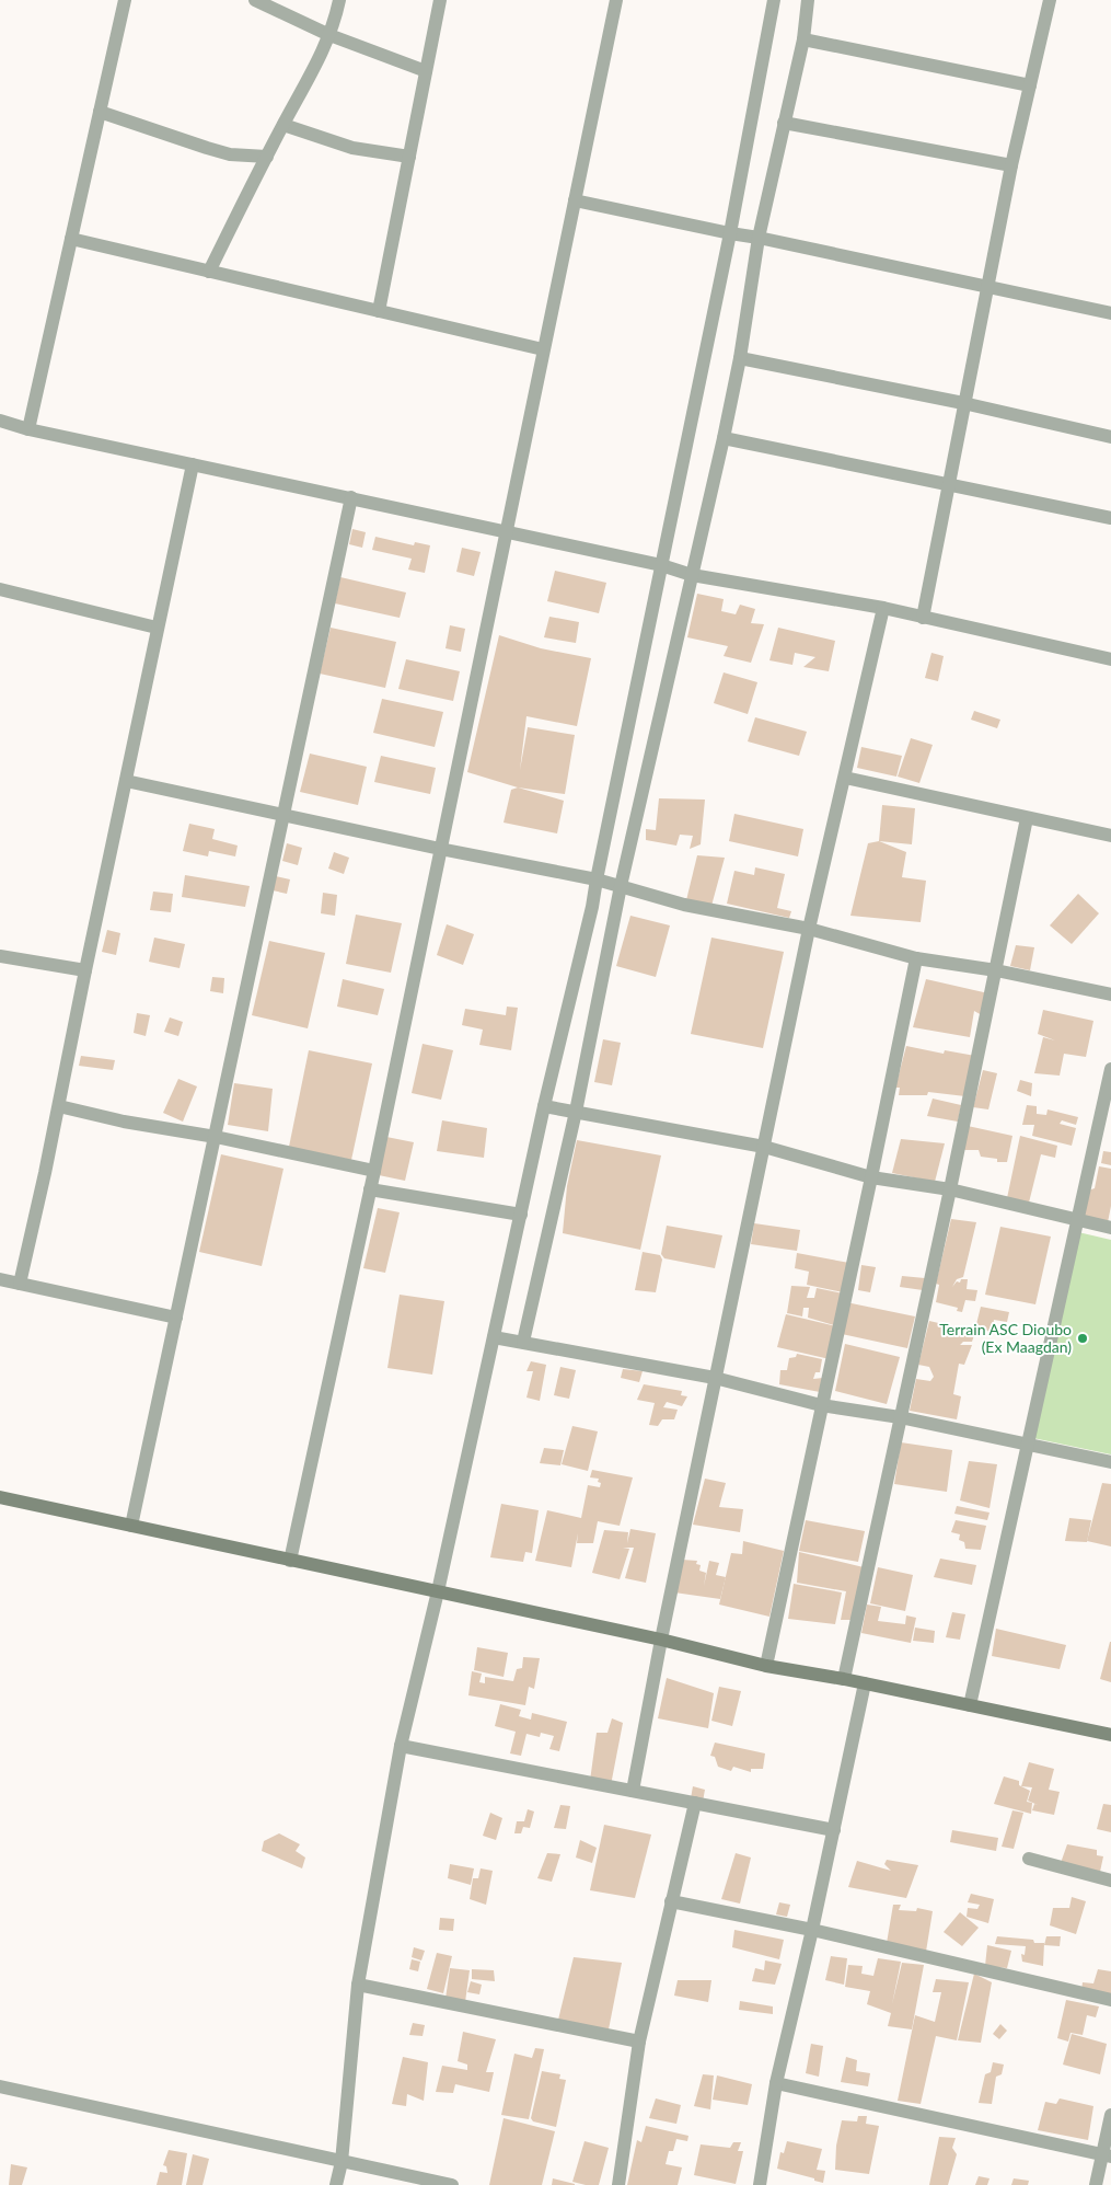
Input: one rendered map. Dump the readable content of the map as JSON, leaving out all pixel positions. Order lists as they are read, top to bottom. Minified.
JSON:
{"places":["Terrain ASC Dioubo (Ex Maagdan)"]}
